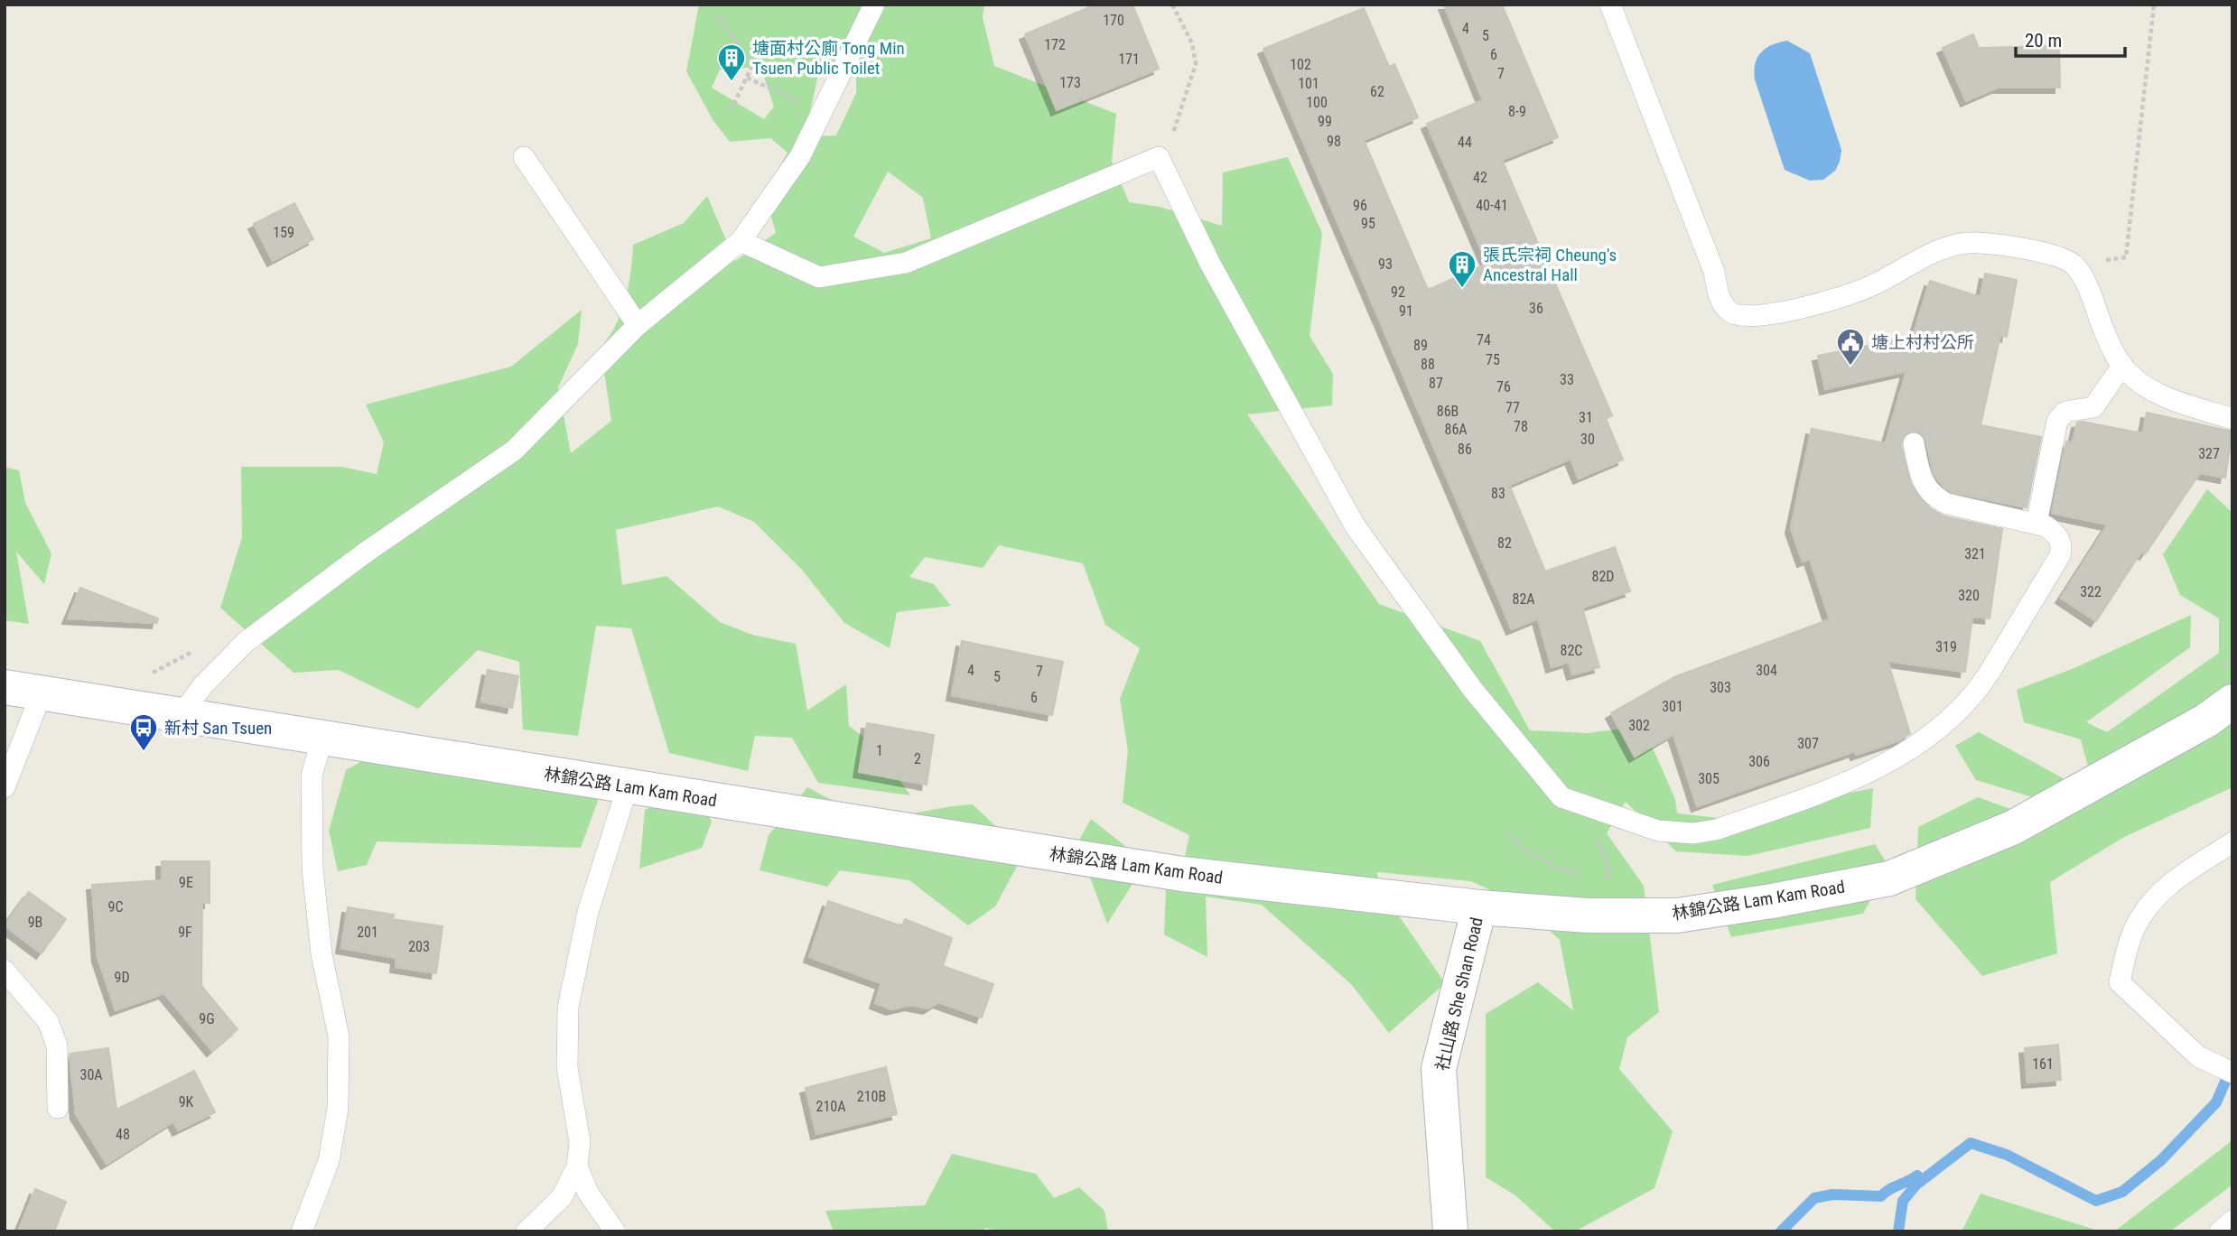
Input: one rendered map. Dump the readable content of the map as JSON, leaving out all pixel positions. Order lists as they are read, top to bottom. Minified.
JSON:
{"streets":{"main road":["林錦公路 Lam Kam Road","社山路 She Shan Road"]},"crossings":[["林錦公路 Lam Kam Road","社山路 She Shan Road"]],"places":{"building":["塘面村公廁 Tong Min Tsuen Public Toilet","張氏宗祠 Cheung's Ancestral Hall"],"public building":["塘上村村公所"],"bus stop":["新村 San Tsuen"]},"house_numbers":["170","4","5","172","6","171","102","7","173","101","62","100","8-9","99","98","44","42","96","40-41","95","159","93","92","36","91","74","89","75","88","33","87","76","77","86B","31","78","86A","30","86","327","83","82","321","82D","322","320","82A","319","82C","4","304","7","5","303","6","301","302","307","1","2","306","305","9E","9C","9B","9F","201","203","9D","9G","161","30A","210B","9K","210A","48"],"scale_bar":"20 m"}
